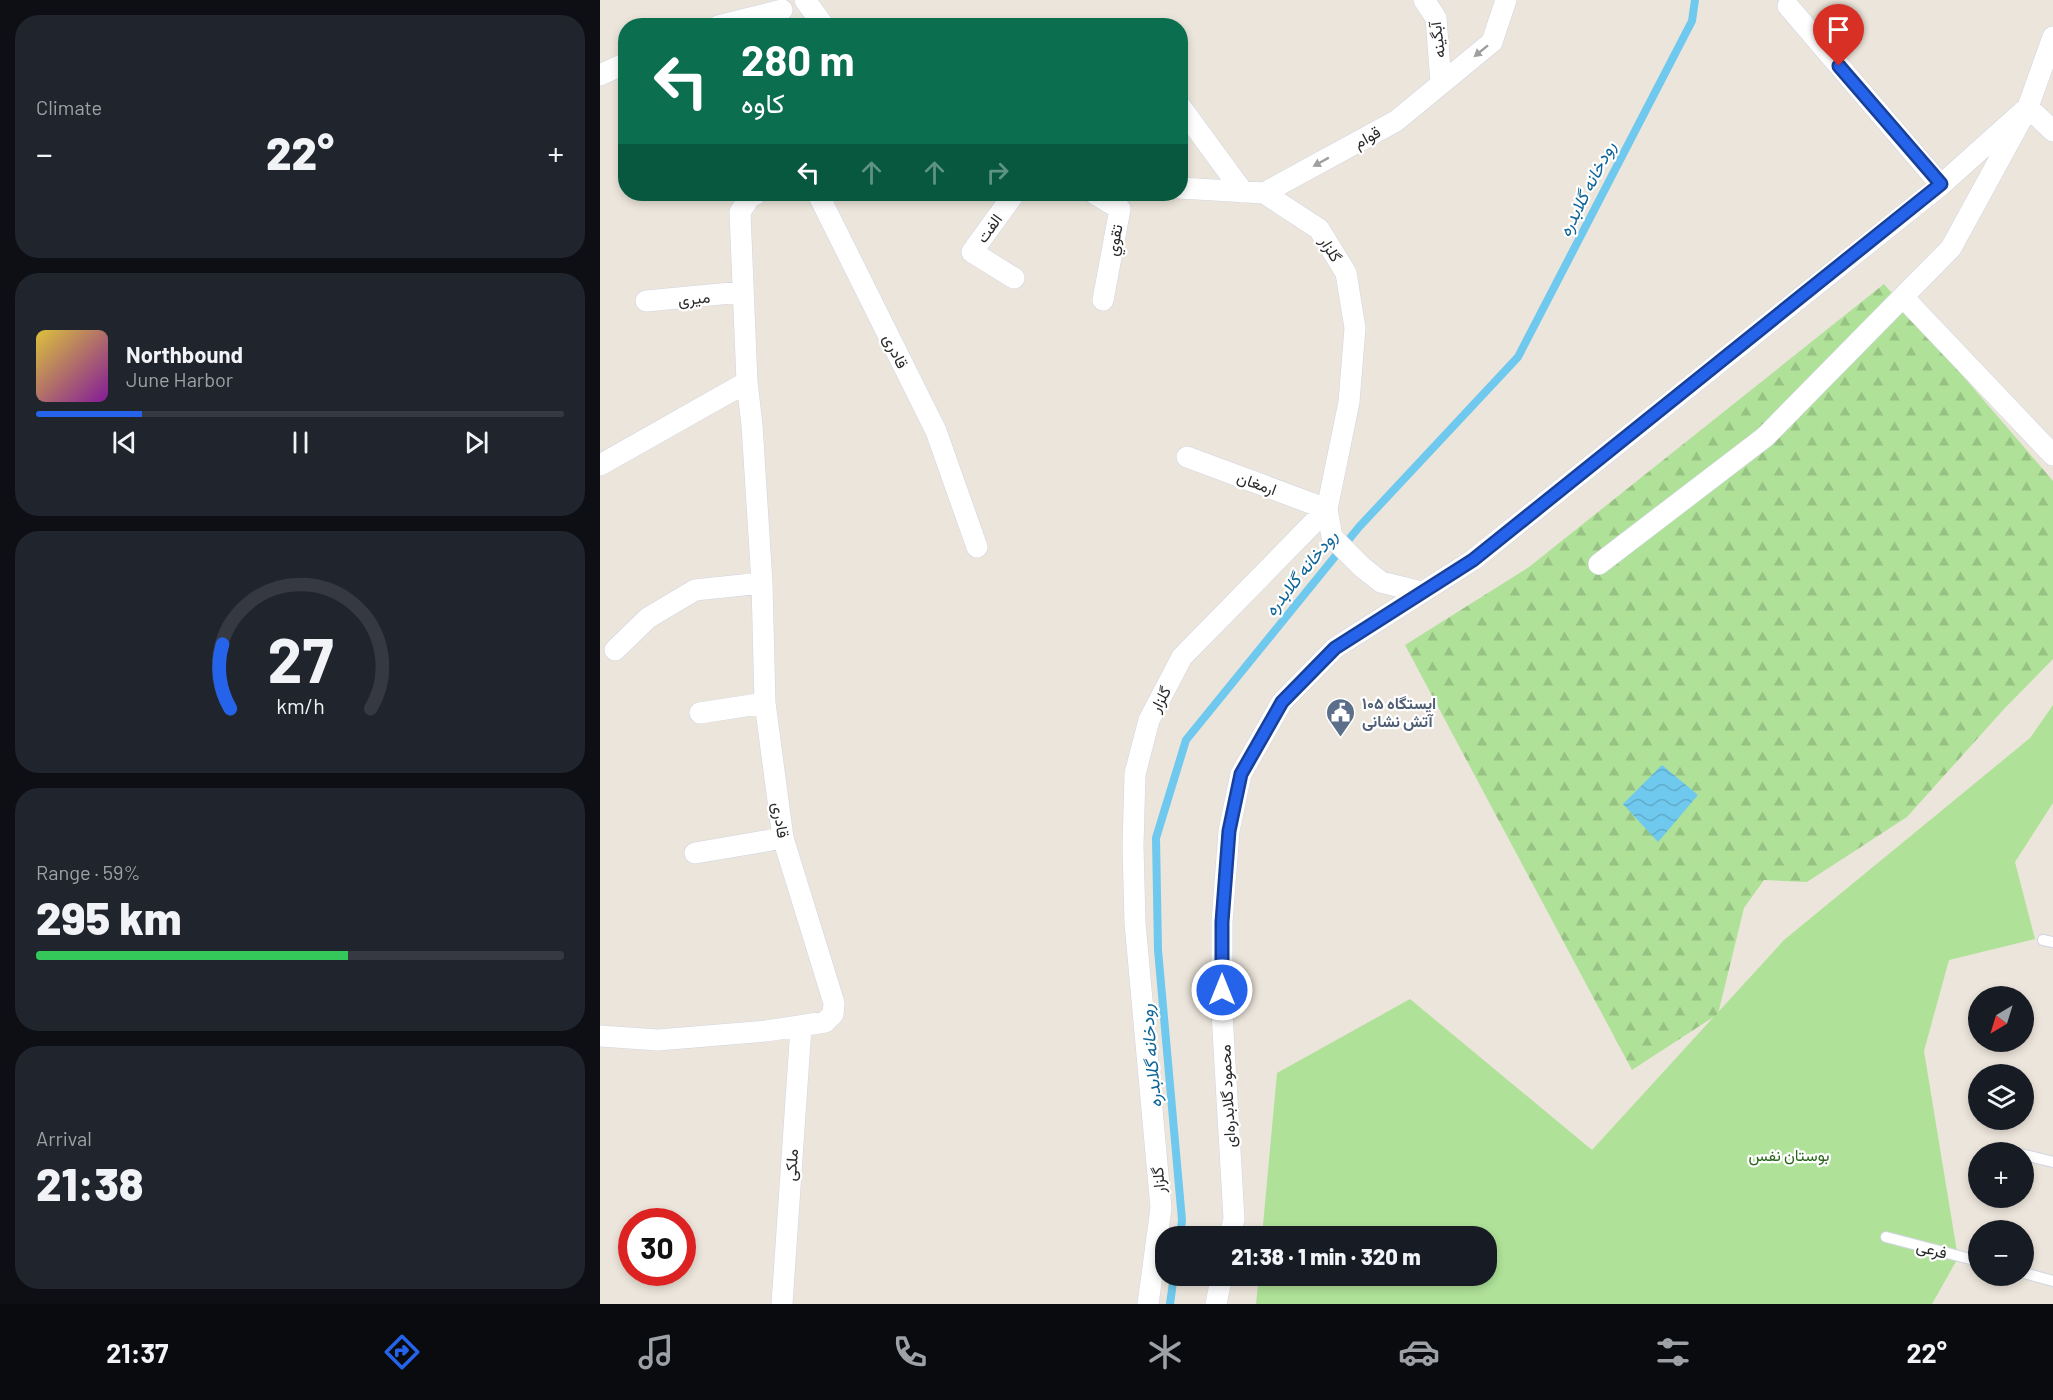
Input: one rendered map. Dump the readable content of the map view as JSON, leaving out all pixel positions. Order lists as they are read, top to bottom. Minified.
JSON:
{"streets":{"street":["آبگینه","قوام","الفت","تقوي","گلزار","میری","قادری","ارمغان","محمود گلابدره‌ای","ملکی"],"lane":["فرعی"]},"crossings":[["آبگینه","قوام"],["قوام","گلزار"],["گلزار","ارمغان"],["میری","قادری"],["قادری","ملکی"]],"one_way":["قوام"],"water":["رودخانه گلابدره"],"parks":["بوستان نفس"],"places":{"public building":["ایستگاه ۱۰۵ آتش نشانی"]},"north":"bottom left","page":{"tile":["Climate",["Range · 59%","295 km"],["Arrival","21:38"]],"turn":["280 m","کاوه"],"heat":["−","22°","+"],"song":["Northbound","June Harbor"],"map_buttons":["+","−"],"limit":"30","trip":"21:38 · 1 min · 320 m","tabs":["21:37","22°"],"gauge":["27","km/h"]}}
